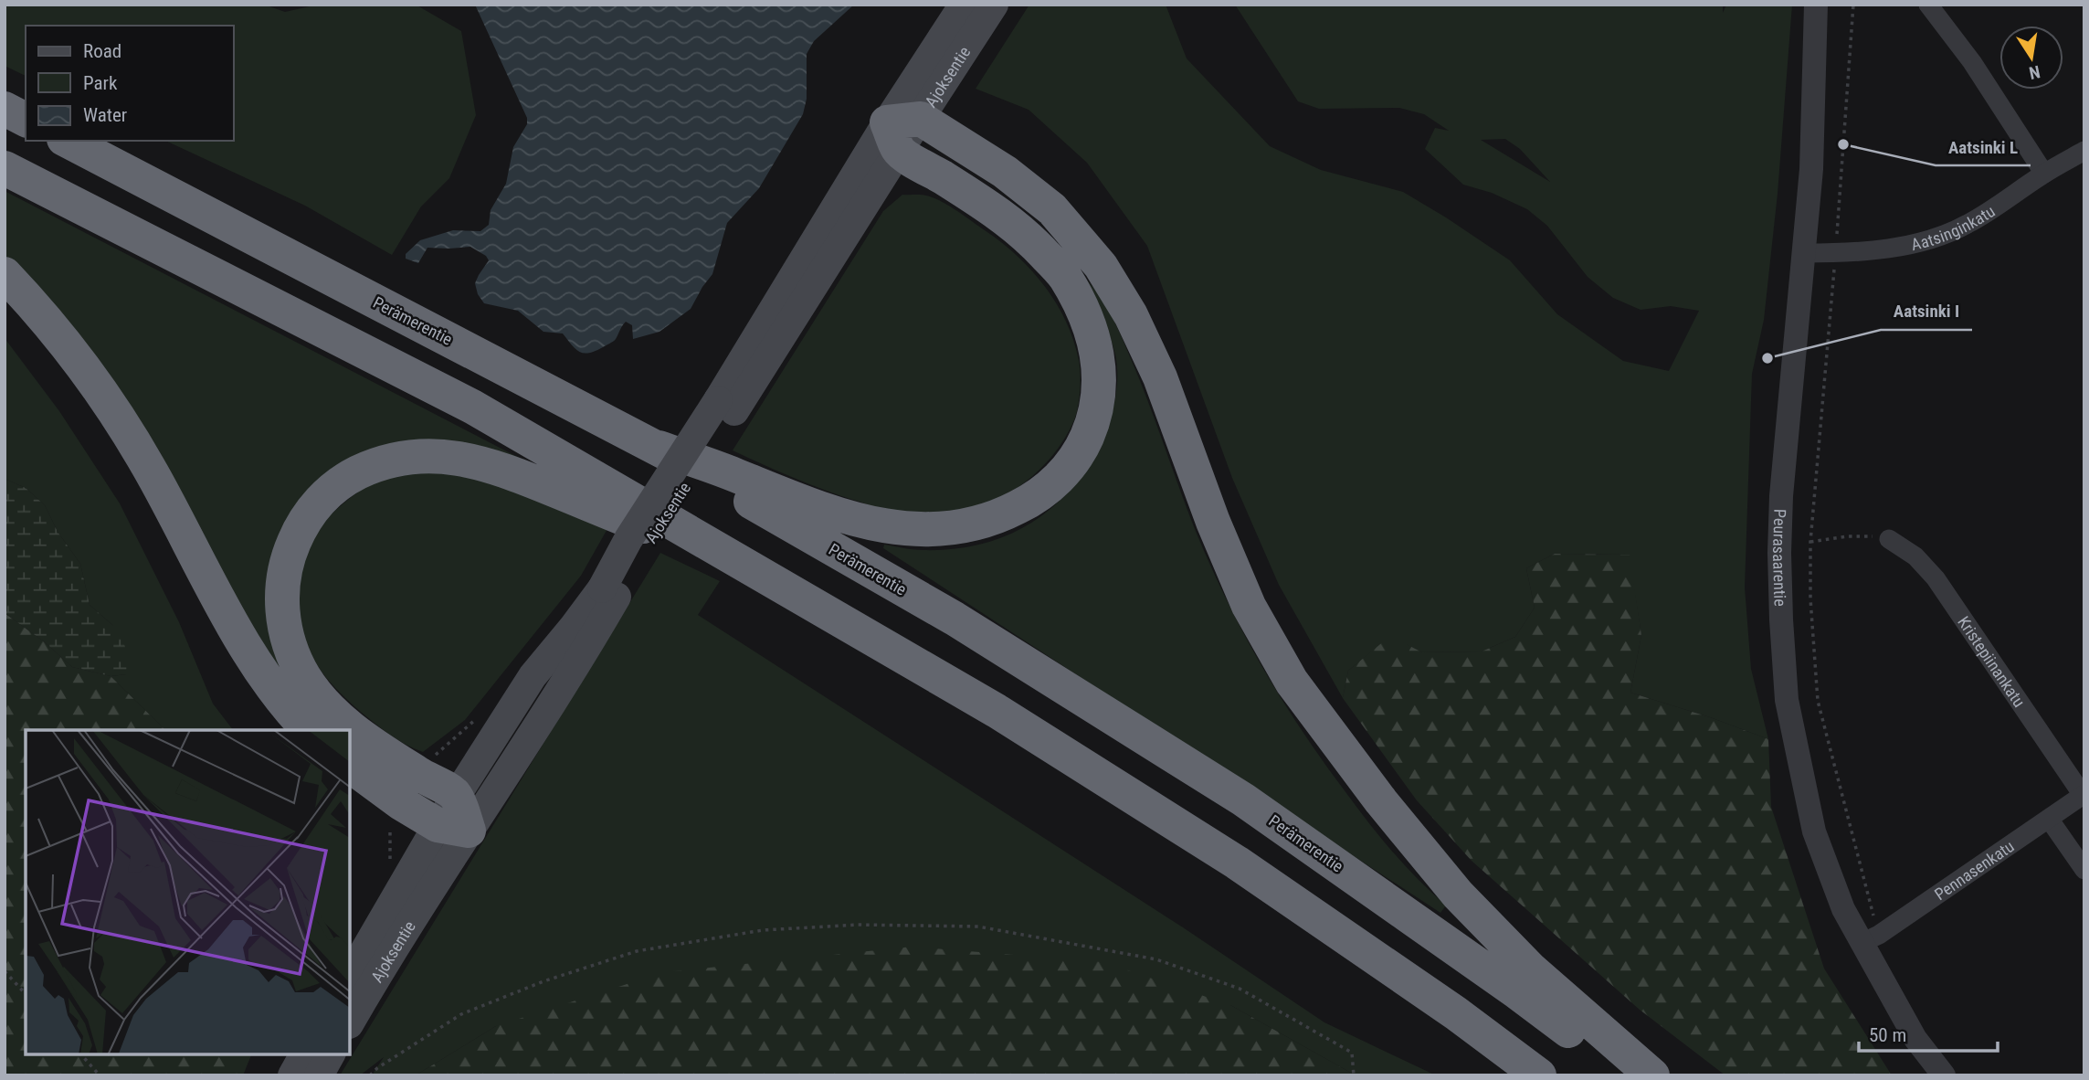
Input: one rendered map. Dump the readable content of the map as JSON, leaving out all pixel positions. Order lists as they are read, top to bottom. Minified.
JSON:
{"streets":{"highway":["Perämerentie"],"main road":["Ajoksentie"],"street":["Aatsinginkatu","Peurasaarentie","Kristepiinankatu","Pennasenkatu"]},"crossings":[["Aatsinginkatu","Peurasaarentie"],["Peurasaarentie","Pennasenkatu"],["Kristepiinankatu","Pennasenkatu"]],"places":["Aatsinki L","Aatsinki I"],"legend":["Road","Park","Water"],"scale_bar":"50 m","north":"bottom"}
